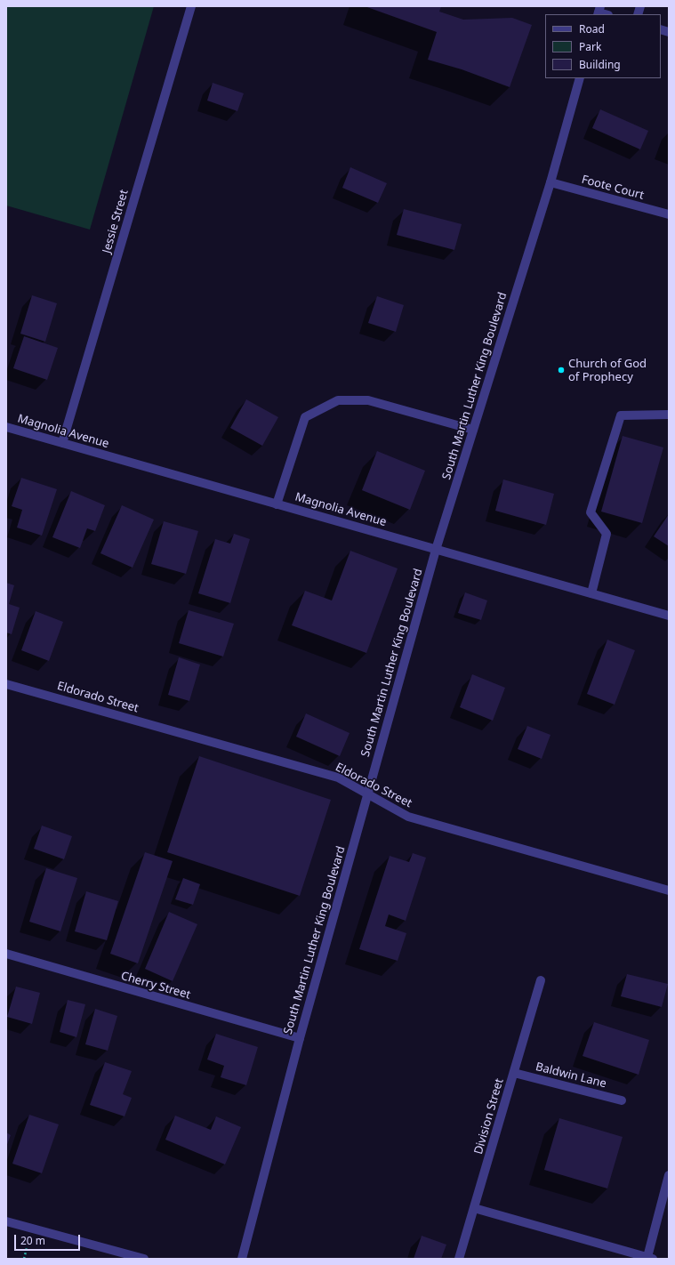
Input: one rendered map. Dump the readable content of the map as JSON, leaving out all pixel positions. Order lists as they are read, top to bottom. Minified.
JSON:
{"streets":{"street":["Foote Court","Jessie Street","South Martin Luther King Boulevard","Magnolia Avenue","Eldorado Street","Cherry Street","Baldwin Lane","Division Street"]},"crossings":[["Foote Court","South Martin Luther King Boulevard"],["Jessie Street","Magnolia Avenue"],["South Martin Luther King Boulevard","Magnolia Avenue"],["South Martin Luther King Boulevard","Eldorado Street"],["South Martin Luther King Boulevard","Cherry Street"],["Baldwin Lane","Division Street"]],"places":["Church of God of Prophecy"],"legend":["Road","Park","Building"],"scale_bar":"20 m"}
